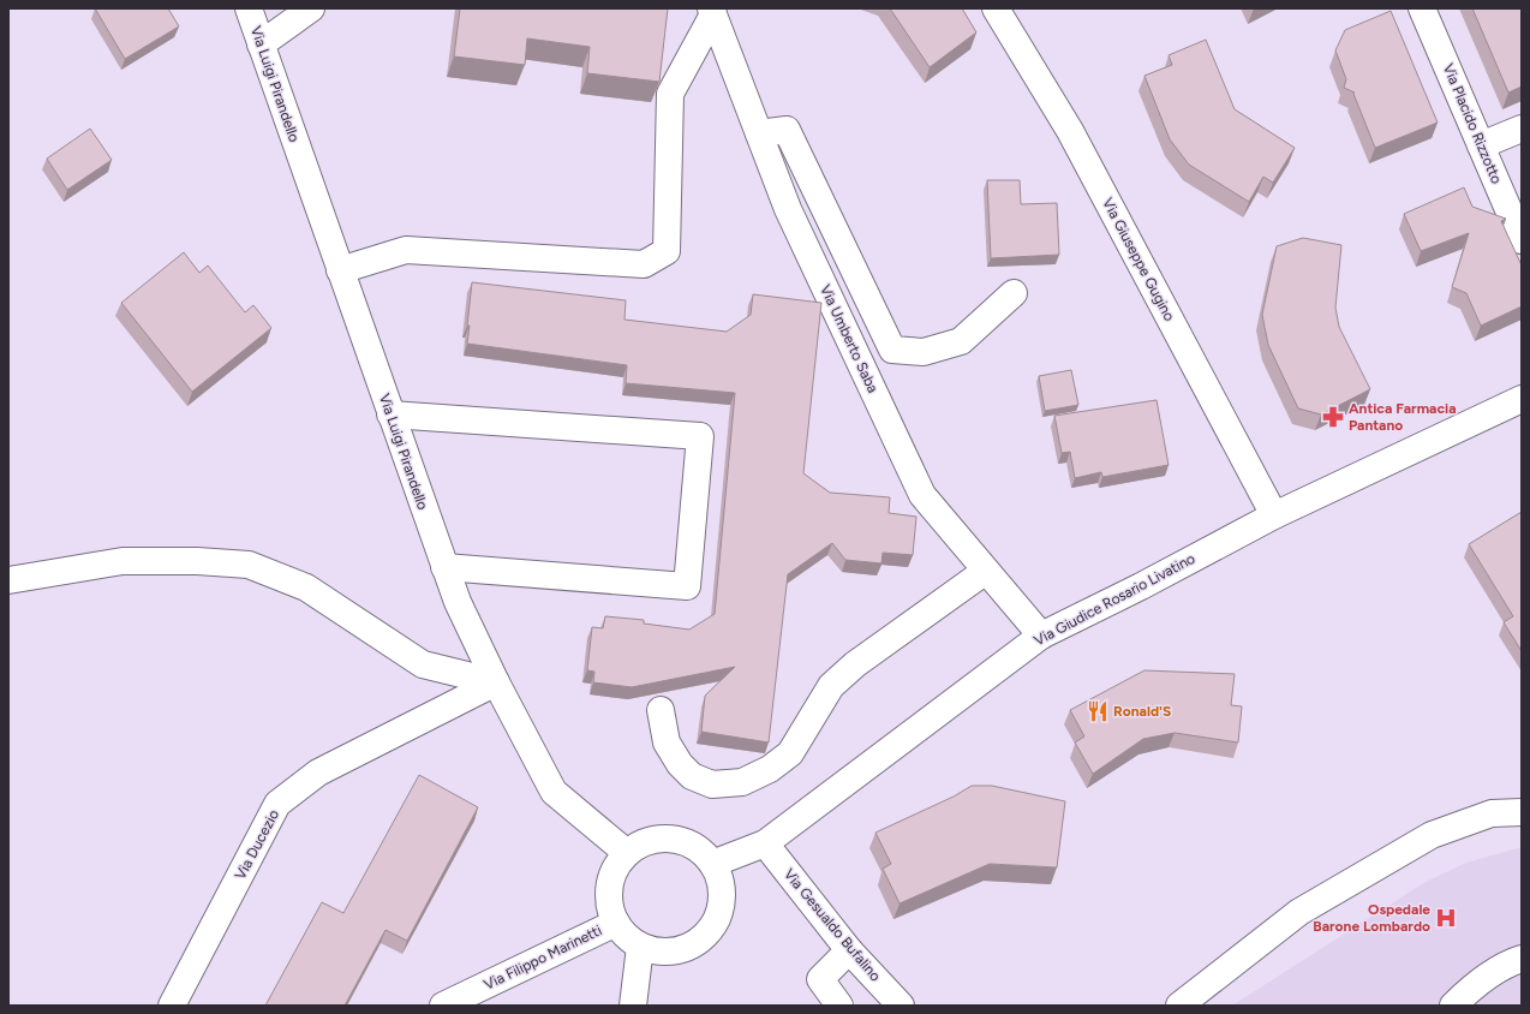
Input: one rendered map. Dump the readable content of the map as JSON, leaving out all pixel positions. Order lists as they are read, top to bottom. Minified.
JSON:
{"streets":{"street":["Via Luigi Pirandello","Via Placido Rizzotto","Via Giuseppe Gugino","Via Umberto Saba","Via Giudice Rosario Livatino","Via Ducezio","Via Gesualdo Bufalino","Via Filippo Marinetti"]},"crossings":[["Via Luigi Pirandello","Via Giudice Rosario Livatino"],["Via Luigi Pirandello","Via Ducezio"],["Via Luigi Pirandello","Via Filippo Marinetti"],["Via Giuseppe Gugino","Via Giudice Rosario Livatino"],["Via Umberto Saba","Via Giudice Rosario Livatino"],["Via Giudice Rosario Livatino","Via Gesualdo Bufalino"],["Via Giudice Rosario Livatino","Via Filippo Marinetti"]],"places":{"pharmacy":["Antica Farmacia Pantano"],"restaurant":["Ronald'S"],"hospital":["Ospedale Barone Lombardo"]}}
